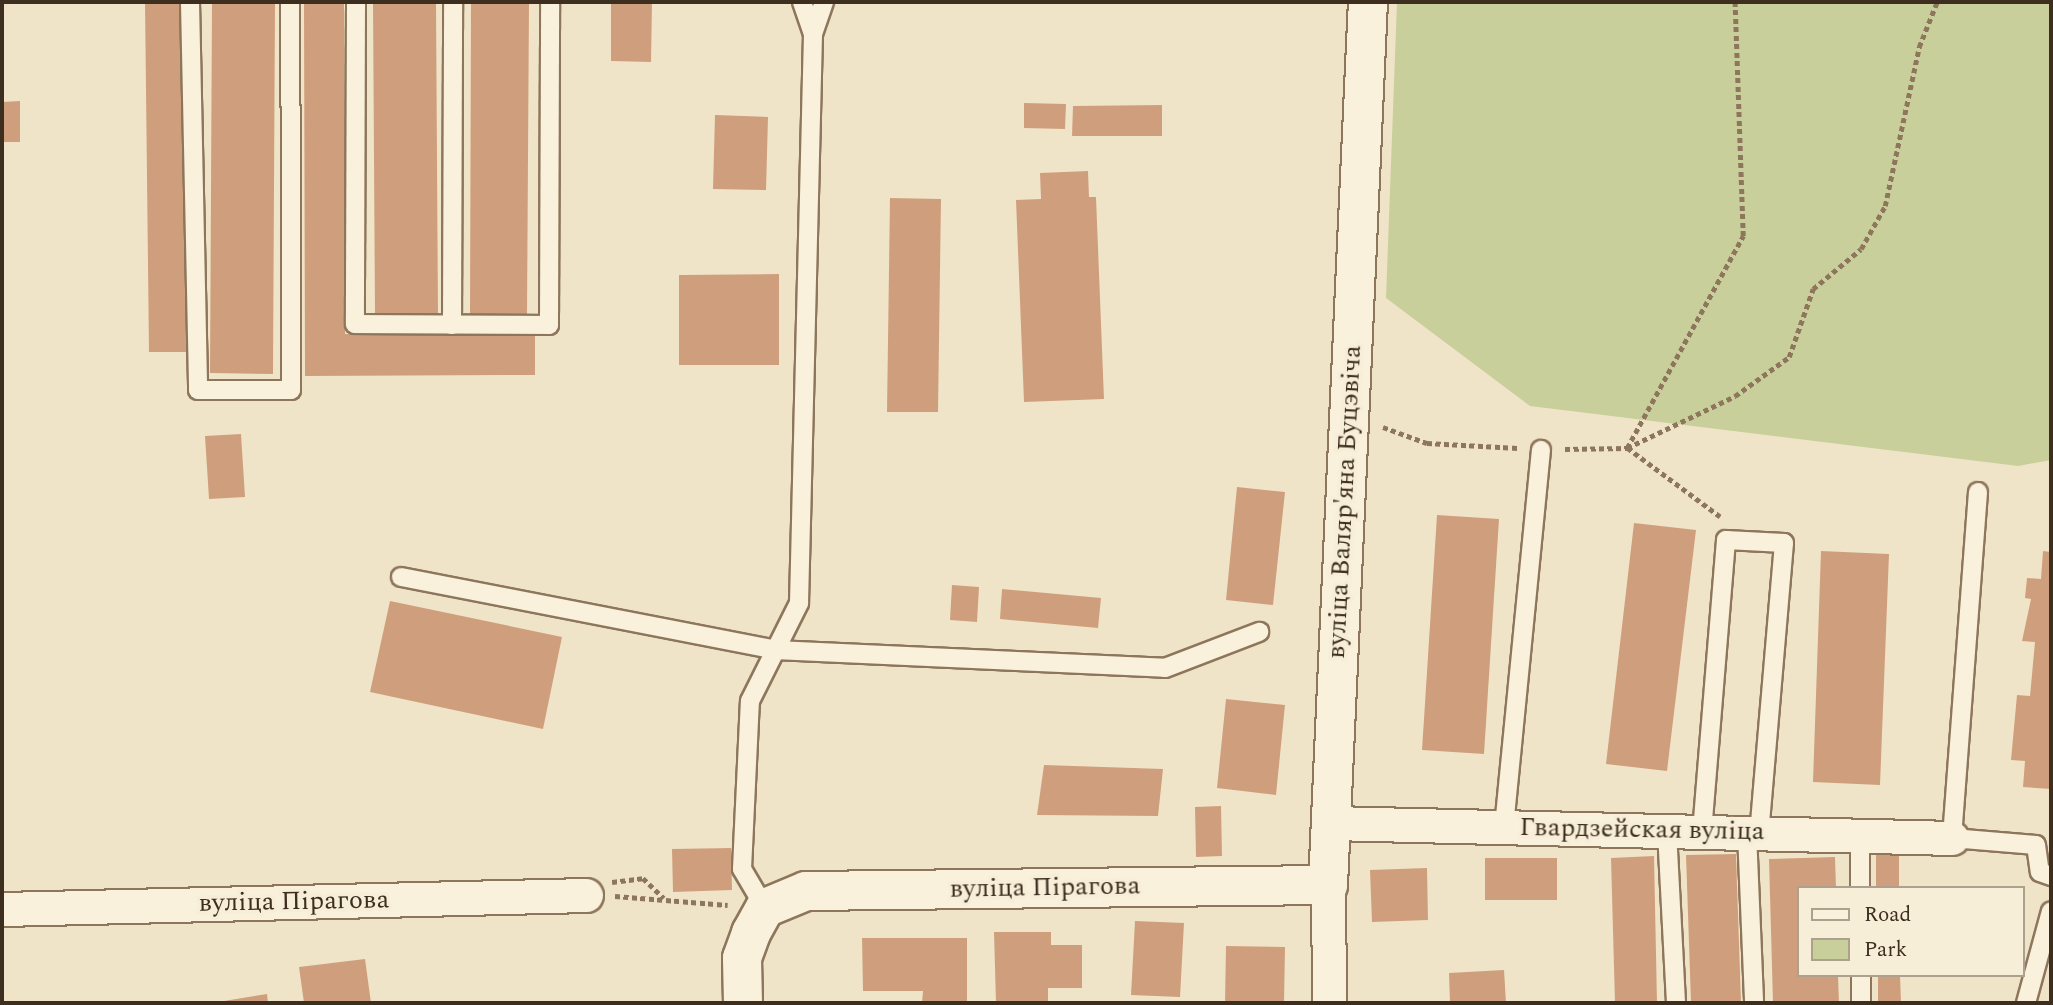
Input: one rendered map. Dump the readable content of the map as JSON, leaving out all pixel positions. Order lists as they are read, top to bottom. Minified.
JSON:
{"streets":{"street":["вуліца Валяр'яна Буцэвіча","Гвардзейская вуліца","вуліца Пірагова"]},"crossings":[["вуліца Валяр'яна Буцэвіча","Гвардзейская вуліца"],["вуліца Валяр'яна Буцэвіча","вуліца Пірагова"]],"legend":["Road","Park"]}
